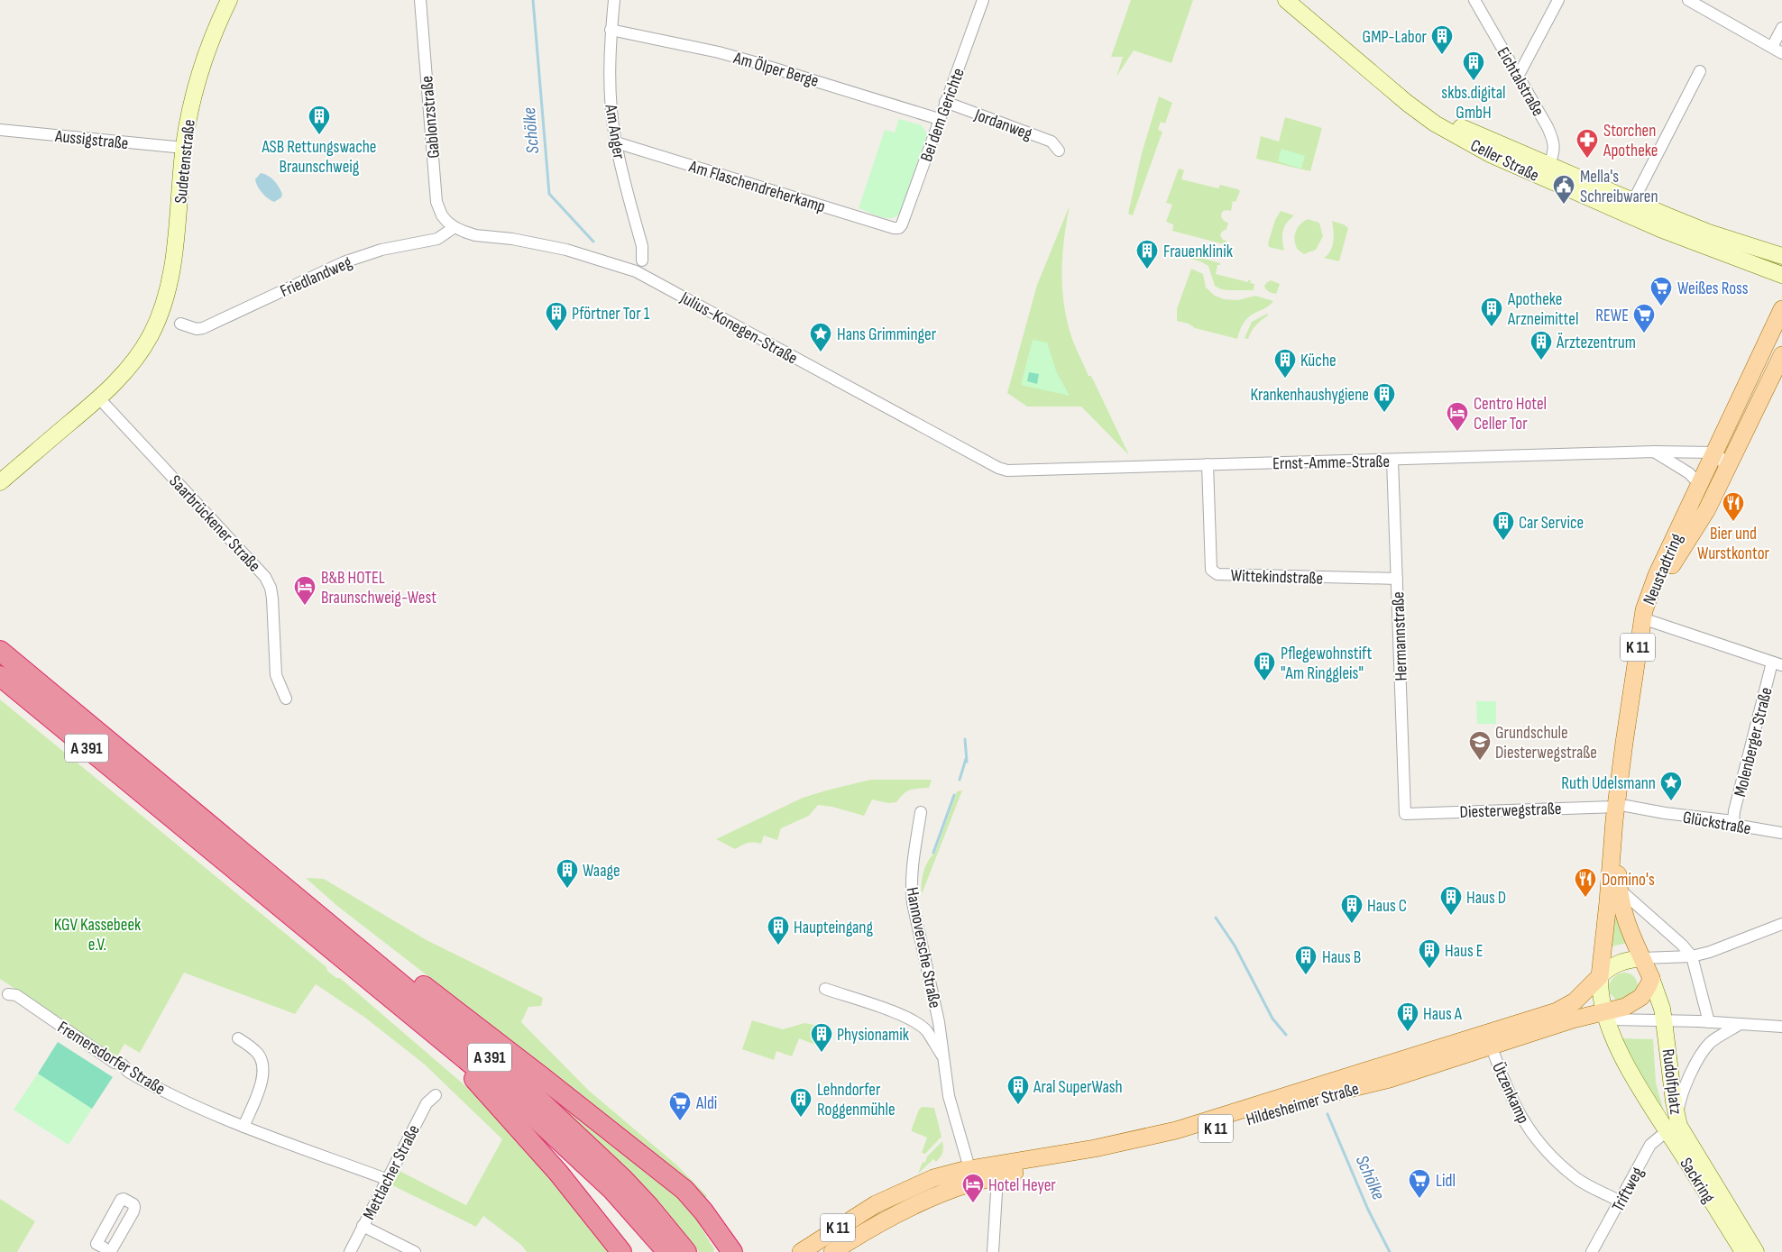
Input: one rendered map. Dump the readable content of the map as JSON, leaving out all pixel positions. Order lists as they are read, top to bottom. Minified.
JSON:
{"streets":{"highway":["A 391"],"main road":["Celler Straße","Sudetenstraße","Neustadtring","K 11","Rudolfplatz","Hildesheimer Straße","Sackring"],"street":["Am Ölper Berge","Eichtalstraße","Bei dem Gerichte","Gablonzstraße","Jordanweg","Am Anger","Aussigstraße","Am Flaschendreherkamp","Friedlandweg","Julius-Konegen-Straße","Ernst-Amme-Straße","Saarbrückener Straße","Wittekindstraße","Hermannstraße","Molenberger Straße","Diesterwegstraße","Glückstraße","Hannoversche Straße","Fremersdorfer Straße","Ützenkamp","Mettlacher Straße","Triftweg"]},"crossings":[["Am Ölper Berge","Bei dem Gerichte"],["Am Ölper Berge","Am Anger"],["Eichtalstraße","Celler Straße"],["Bei dem Gerichte","Jordanweg"],["Bei dem Gerichte","Am Flaschendreherkamp"],["Gablonzstraße","Friedlandweg"],["Gablonzstraße","Julius-Konegen-Straße"],["Am Anger","Am Flaschendreherkamp"],["Aussigstraße","Sudetenstraße"],["Sudetenstraße","Saarbrückener Straße"],["Friedlandweg","Julius-Konegen-Straße"],["Julius-Konegen-Straße","Ernst-Amme-Straße"],["Ernst-Amme-Straße","Neustadtring"],["Ernst-Amme-Straße","Wittekindstraße"],["Ernst-Amme-Straße","Hermannstraße"],["Neustadtring","Diesterwegstraße"],["Neustadtring","Glückstraße"],["Neustadtring","Rudolfplatz"],["Wittekindstraße","Hermannstraße"],["Hermannstraße","Diesterwegstraße"],["K 11","Hannoversche Straße"],["K 11","Rudolfplatz"],["K 11","Hildesheimer Straße"],["Molenberger Straße","Glückstraße"],["Diesterwegstraße","Glückstraße"],["Hannoversche Straße","Hildesheimer Straße"],["Fremersdorfer Straße","Mettlacher Straße"],["Rudolfplatz","Hildesheimer Straße"],["Rudolfplatz","Sackring"],["Rudolfplatz","Triftweg"],["Ützenkamp","Hildesheimer Straße"],["Ützenkamp","Triftweg"],["Sackring","Triftweg"]],"water":["Schölke"],"parks":["KGV Kassebeek e.V."],"places":{"building":["GMP-Labor","skbs.digital GmbH","ASB Rettungswache Braunschweig","Frauenklinik","Apotheke Arzneimittel","Pförtner Tor 1","Ärztezentrum","Küche","Krankenhaushygiene","Car Service","Pflegewohnstift \"Am Ringgleis\"","Waage","Haus D","Haus C","Haupteingang","Haus E","Haus B","Haus A","Physionamik","Aral SuperWash","Lehndorfer Roggenmühle"],"pharmacy":["Storchen Apotheke"],"public building":["Mella's Schreibwaren"],"supermarket":["Weißes Ross","REWE","Aldi","Lidl"],"place":["Hans Grimminger","Ruth Udelsmann"],"hotel":["Centro Hotel Celler Tor","B&B HOTEL Braunschweig-West","Hotel Heyer"],"restaurant":["Bier und Wurstkontor","Domino's"],"school or university":["Grundschule Diesterwegstraße"]}}
